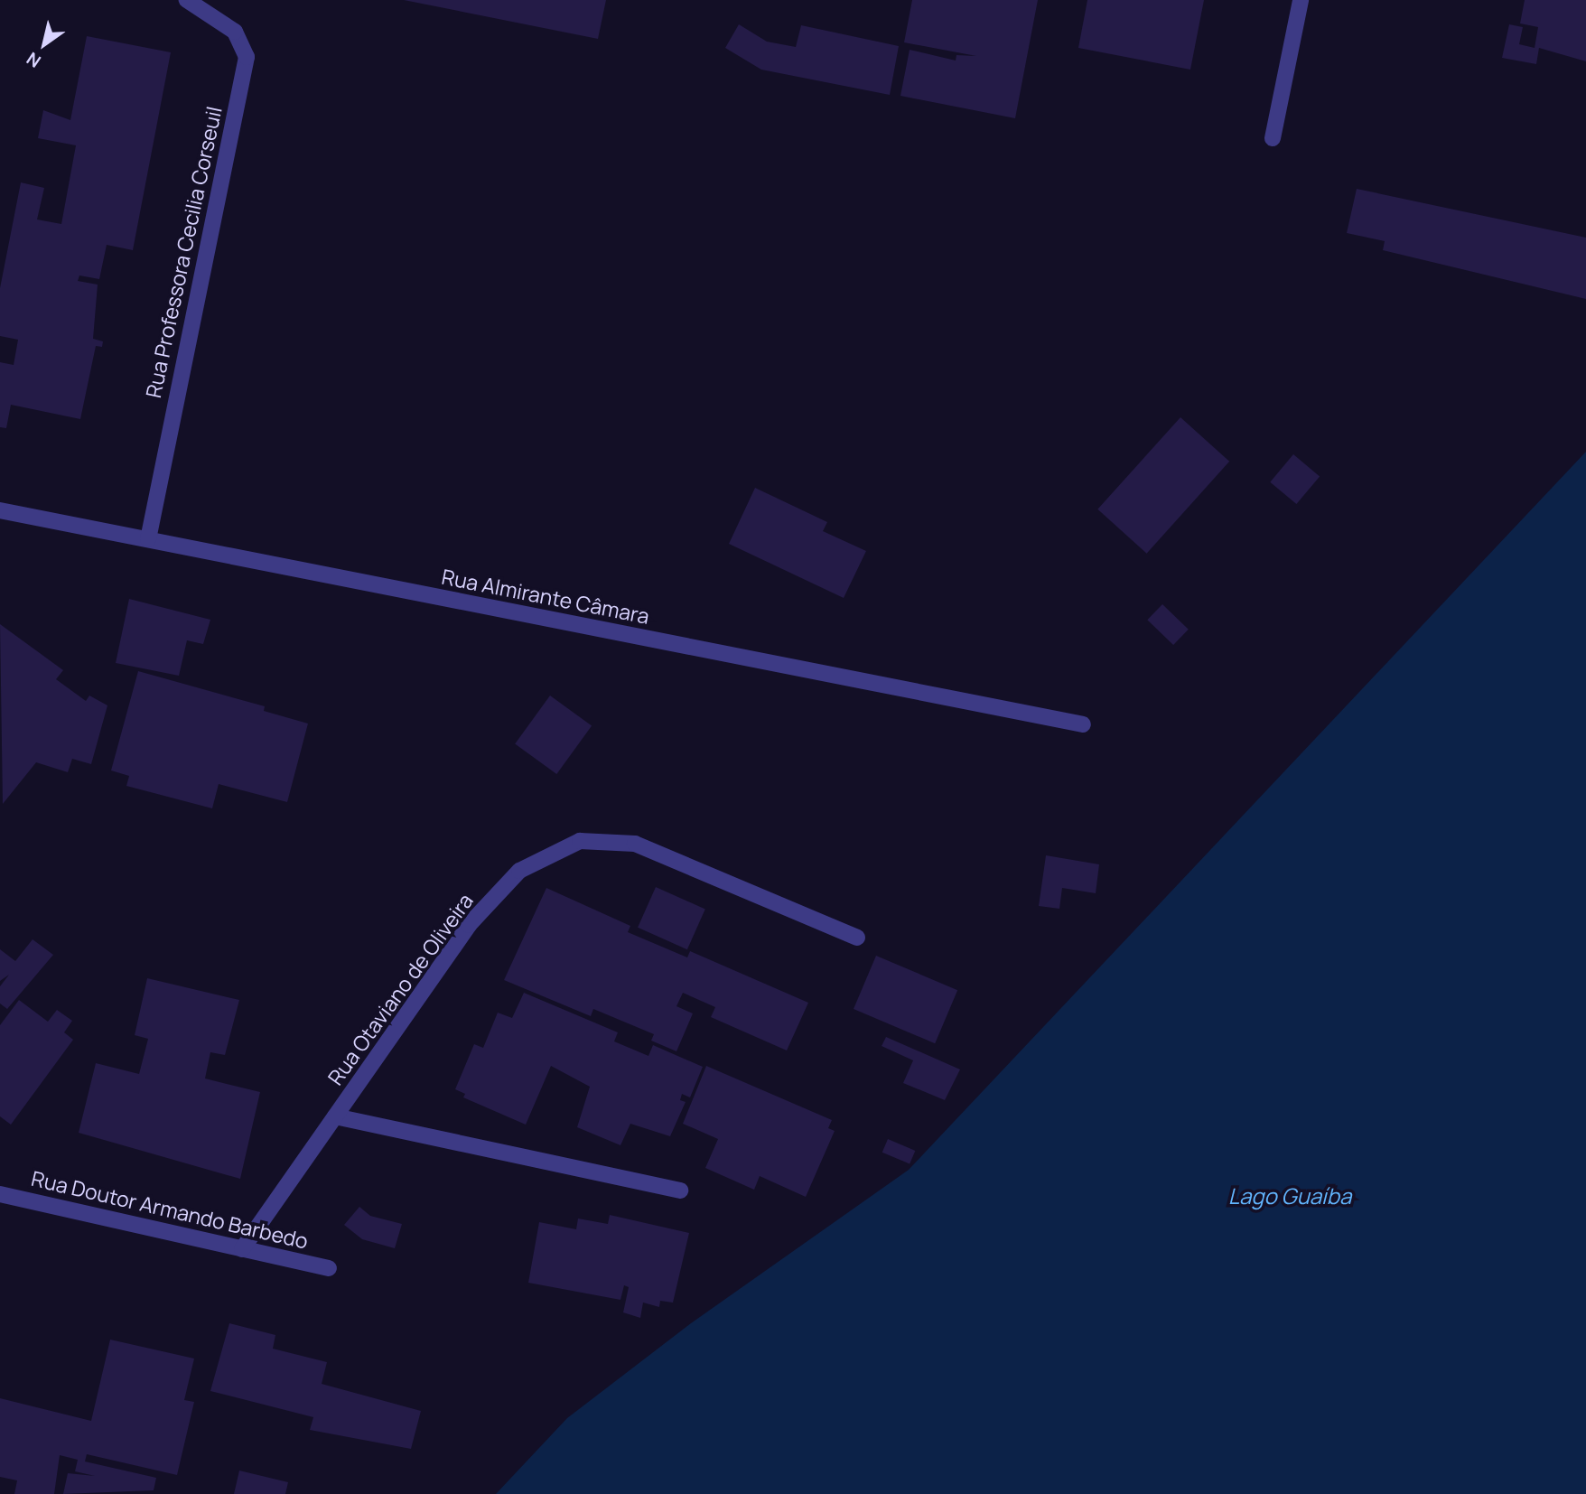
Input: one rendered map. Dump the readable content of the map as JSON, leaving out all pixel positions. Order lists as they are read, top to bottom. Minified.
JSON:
{"streets":{"street":["Rua Professora Cecilia Corseuil","Rua Almirante Câmara","Rua Otaviano de Oliveira","Rua Doutor Armando Barbedo"]},"crossings":[["Rua Professora Cecilia Corseuil","Rua Almirante Câmara"],["Rua Otaviano de Oliveira","Rua Doutor Armando Barbedo"]],"water":["Lago Guaíba"],"north":"bottom left"}
